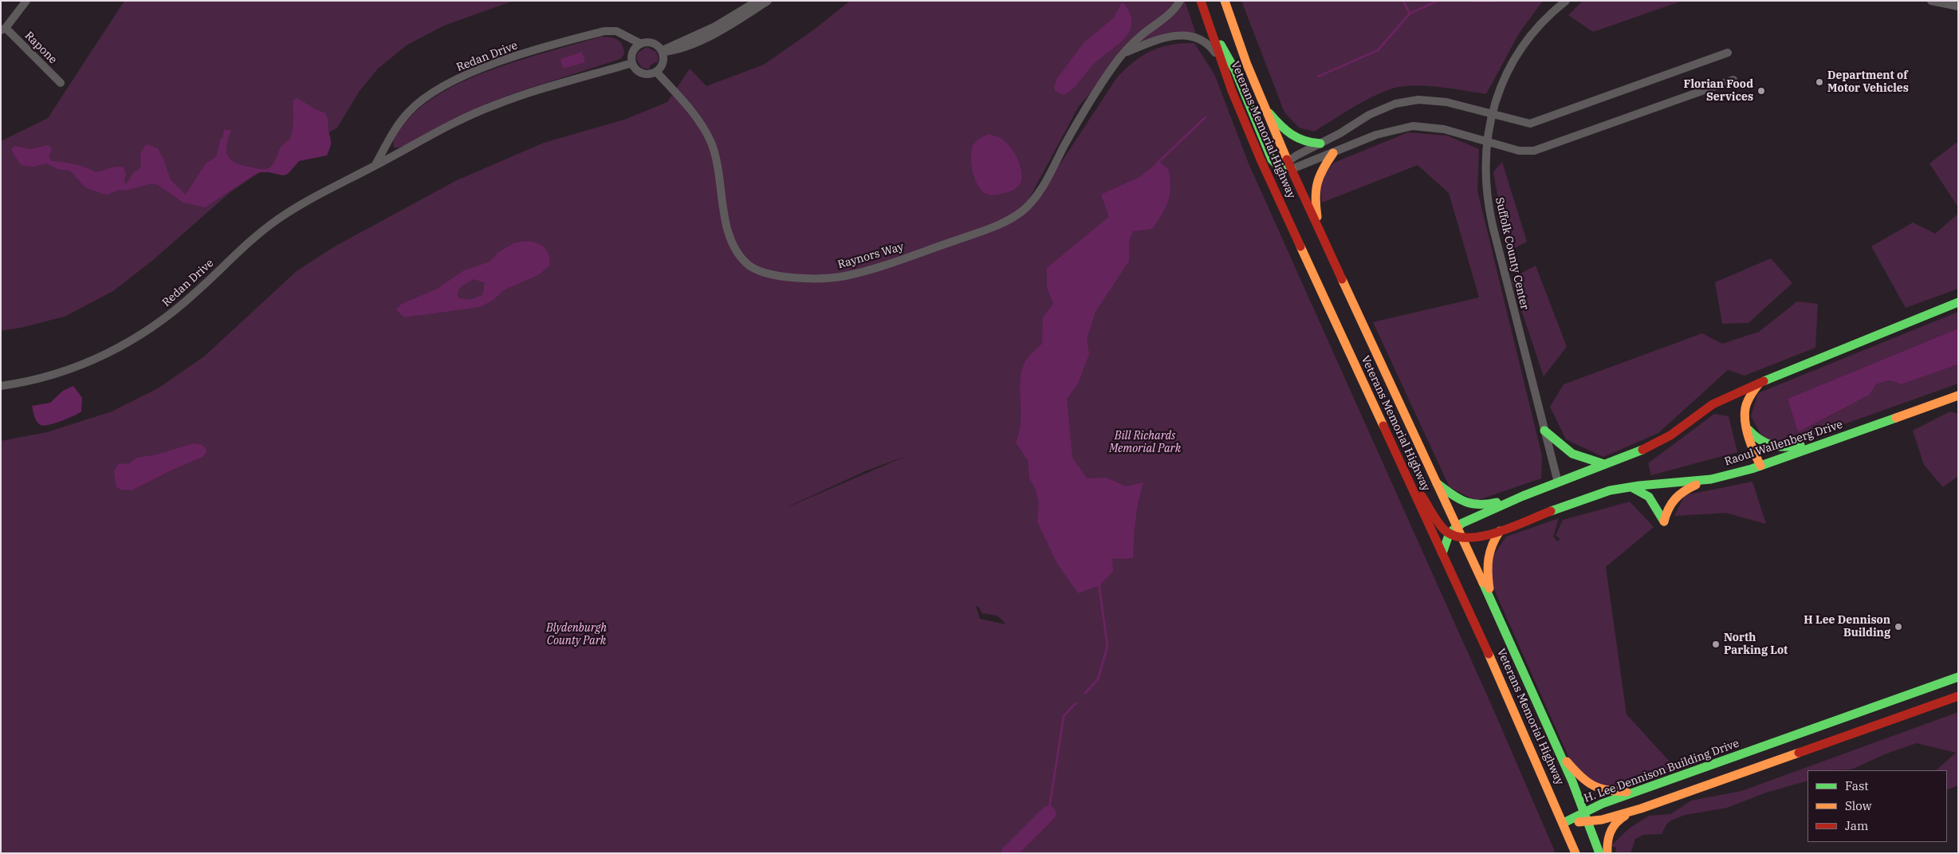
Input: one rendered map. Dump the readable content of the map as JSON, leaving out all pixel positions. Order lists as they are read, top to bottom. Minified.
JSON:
{"streets":{"main road":["Veterans Memorial Highway","Raoul Wallenberg Drive","H. Lee Dennison Building Drive"],"street":["Rapone","Redan Drive","Suffolk County Center","Raynors Way"]},"crossings":[["Redan Drive","Raynors Way"],["Veterans Memorial Highway","Raynors Way"],["Veterans Memorial Highway","Raoul Wallenberg Drive"],["Veterans Memorial Highway","H. Lee Dennison Building Drive"]],"parks":["Bill Richards Memorial Park","Blydenburgh County Park"],"places":["Department of Motor Vehicles","Florian Food Services","H Lee Dennison Building","North Parking Lot"],"legend":["Fast","Slow","Jam"]}
